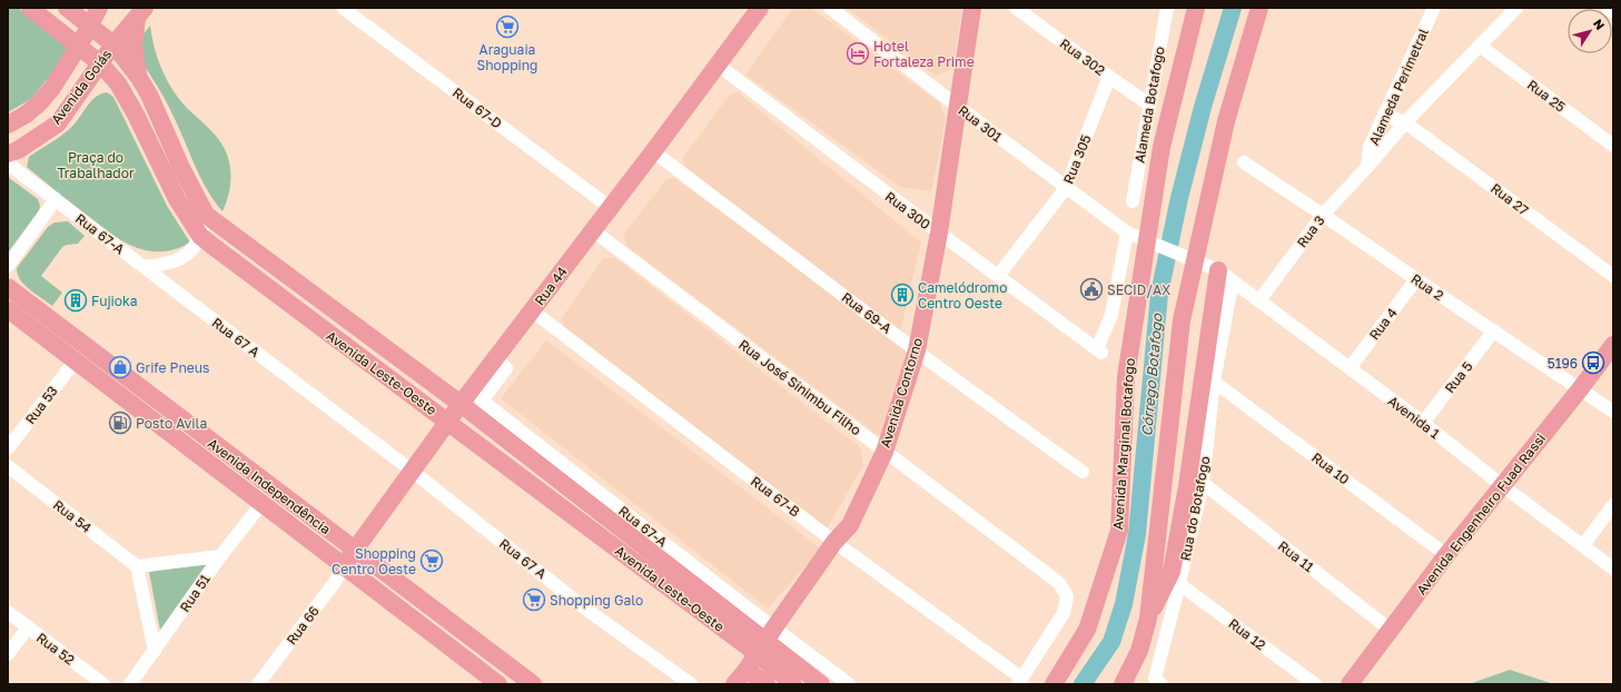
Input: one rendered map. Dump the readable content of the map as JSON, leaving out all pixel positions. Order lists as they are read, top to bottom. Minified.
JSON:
{"streets":{"main road":["Avenida Goiás","Rua 44","Avenida Leste-Oeste","Avenida Contorno","Avenida Marginal Botafogo","Avenida Independência","Avenida Engenheiro Fuad Rassi"],"street":["Rua 302","Alameda Perimetral","Rua 25","Alameda Botafogo","Rua 67-D","Rua 301","Rua 305","Rua 27","Rua 300","Rua 3","Rua 67-A","Rua 2","Rua 69-A","Rua 4","Rua 67 A","Rua 5","Rua José Sinimbu Filho","Rua 53","Avenida 1","Rua 10","Rua 67-B","Rua do Botafogo","Rua 54","Rua 11","Rua 51","Rua 66","Rua 12","Rua 52"]},"crossings":[["Rua 302","Alameda Botafogo"],["Rua 302","Rua 305"],["Avenida Goiás","Avenida Leste-Oeste"],["Alameda Perimetral","Rua 27"],["Alameda Perimetral","Rua 3"],["Rua 25","Rua 3"],["Rua 67-D","Rua 44"],["Rua 301","Rua 305"],["Rua 301","Rua 300"],["Rua 301","Avenida Contorno"],["Rua 301","Avenida 1"],["Rua 305","Rua 300"],["Rua 27","Rua 3"],["Rua 300","Rua 44"],["Rua 300","Avenida Contorno"],["Rua 3","Rua 2"],["Rua 3","Avenida 1"],["Rua 67-A","Rua 44"],["Rua 67-A","Rua 67 A"],["Rua 67-A","Avenida Leste-Oeste"],["Rua 44","Rua 69-A"],["Rua 44","Rua 67 A"],["Rua 44","Avenida Leste-Oeste"],["Rua 44","Rua José Sinimbu Filho"],["Rua 44","Avenida Independência"],["Rua 44","Rua 67-B"],["Rua 44","Rua 66"],["Rua 2","Rua 4"],["Rua 2","Rua 5"],["Rua 2","Avenida Engenheiro Fuad Rassi"],["Rua 69-A","Avenida Contorno"],["Rua 4","Avenida 1"],["Avenida Leste-Oeste","Avenida Contorno"],["Rua 5","Avenida 1"],["Rua José Sinimbu Filho","Avenida Contorno"],["Rua José Sinimbu Filho","Rua 67-B"],["Avenida Contorno","Rua 67-B"],["Rua 53","Avenida Independência"],["Avenida 1","Rua do Botafogo"],["Avenida 1","Avenida Engenheiro Fuad Rassi"],["Rua 10","Rua do Botafogo"],["Rua 10","Avenida Engenheiro Fuad Rassi"],["Avenida Independência","Rua 51"],["Avenida Independência","Rua 66"],["Rua do Botafogo","Rua 11"],["Rua do Botafogo","Rua 12"],["Avenida Engenheiro Fuad Rassi","Rua 11"]],"water":["Córrego Botafogo"],"parks":["Praça do Trabalhador"],"places":{"supermarket":["Araguaia Shopping","Shopping Centro Oeste","Shopping Galo"],"hotel":["Hotel Fortaleza Prime"],"public building":["SECID/AX"],"building":["Camelódromo Centro Oeste","Fujioka"],"bus stop":["5196"],"shop":["Grife Pneus"],"fuel station":["Posto Avila"]},"north":"top right"}
